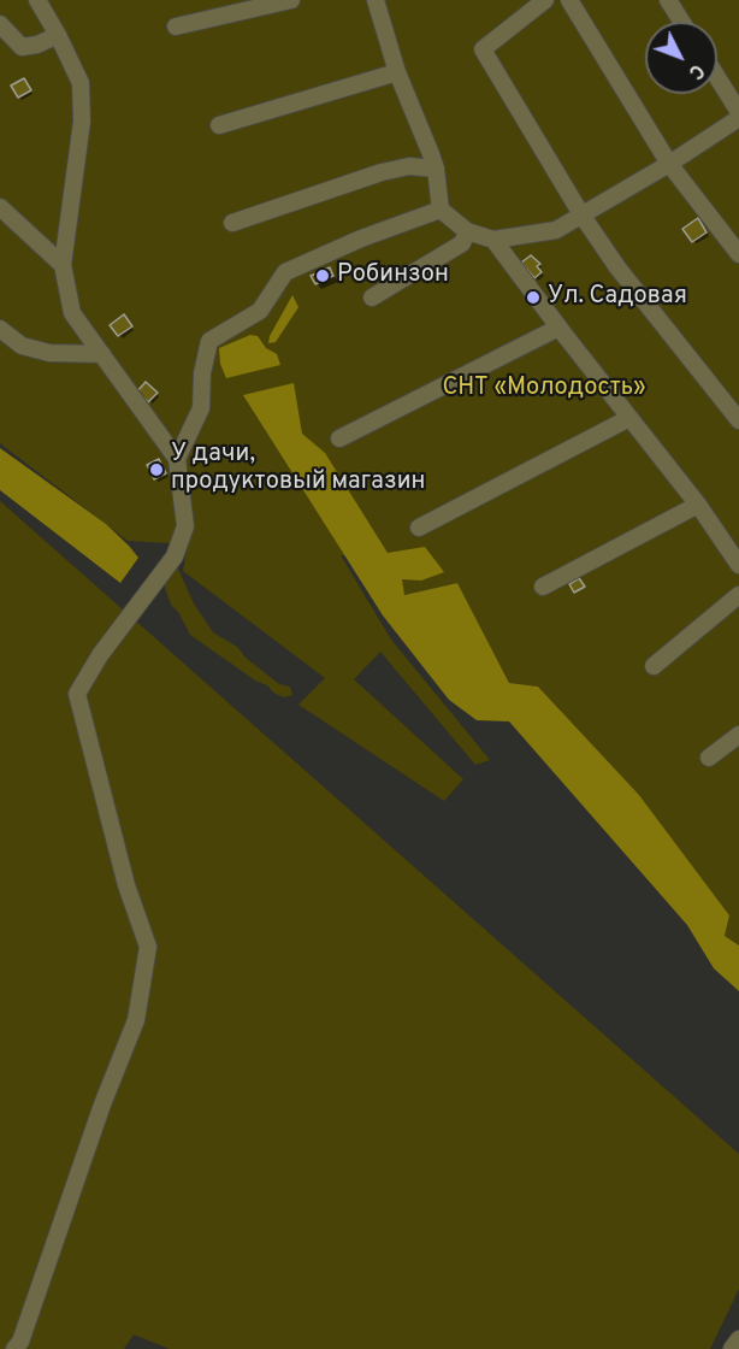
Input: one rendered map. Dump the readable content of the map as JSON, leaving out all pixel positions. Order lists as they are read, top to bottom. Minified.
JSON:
{"parks":["СНТ «Молодость»"],"places":["Робинзон","Ул. Садовая","У дачи, продуктовый магазин"],"north":"bottom right"}
